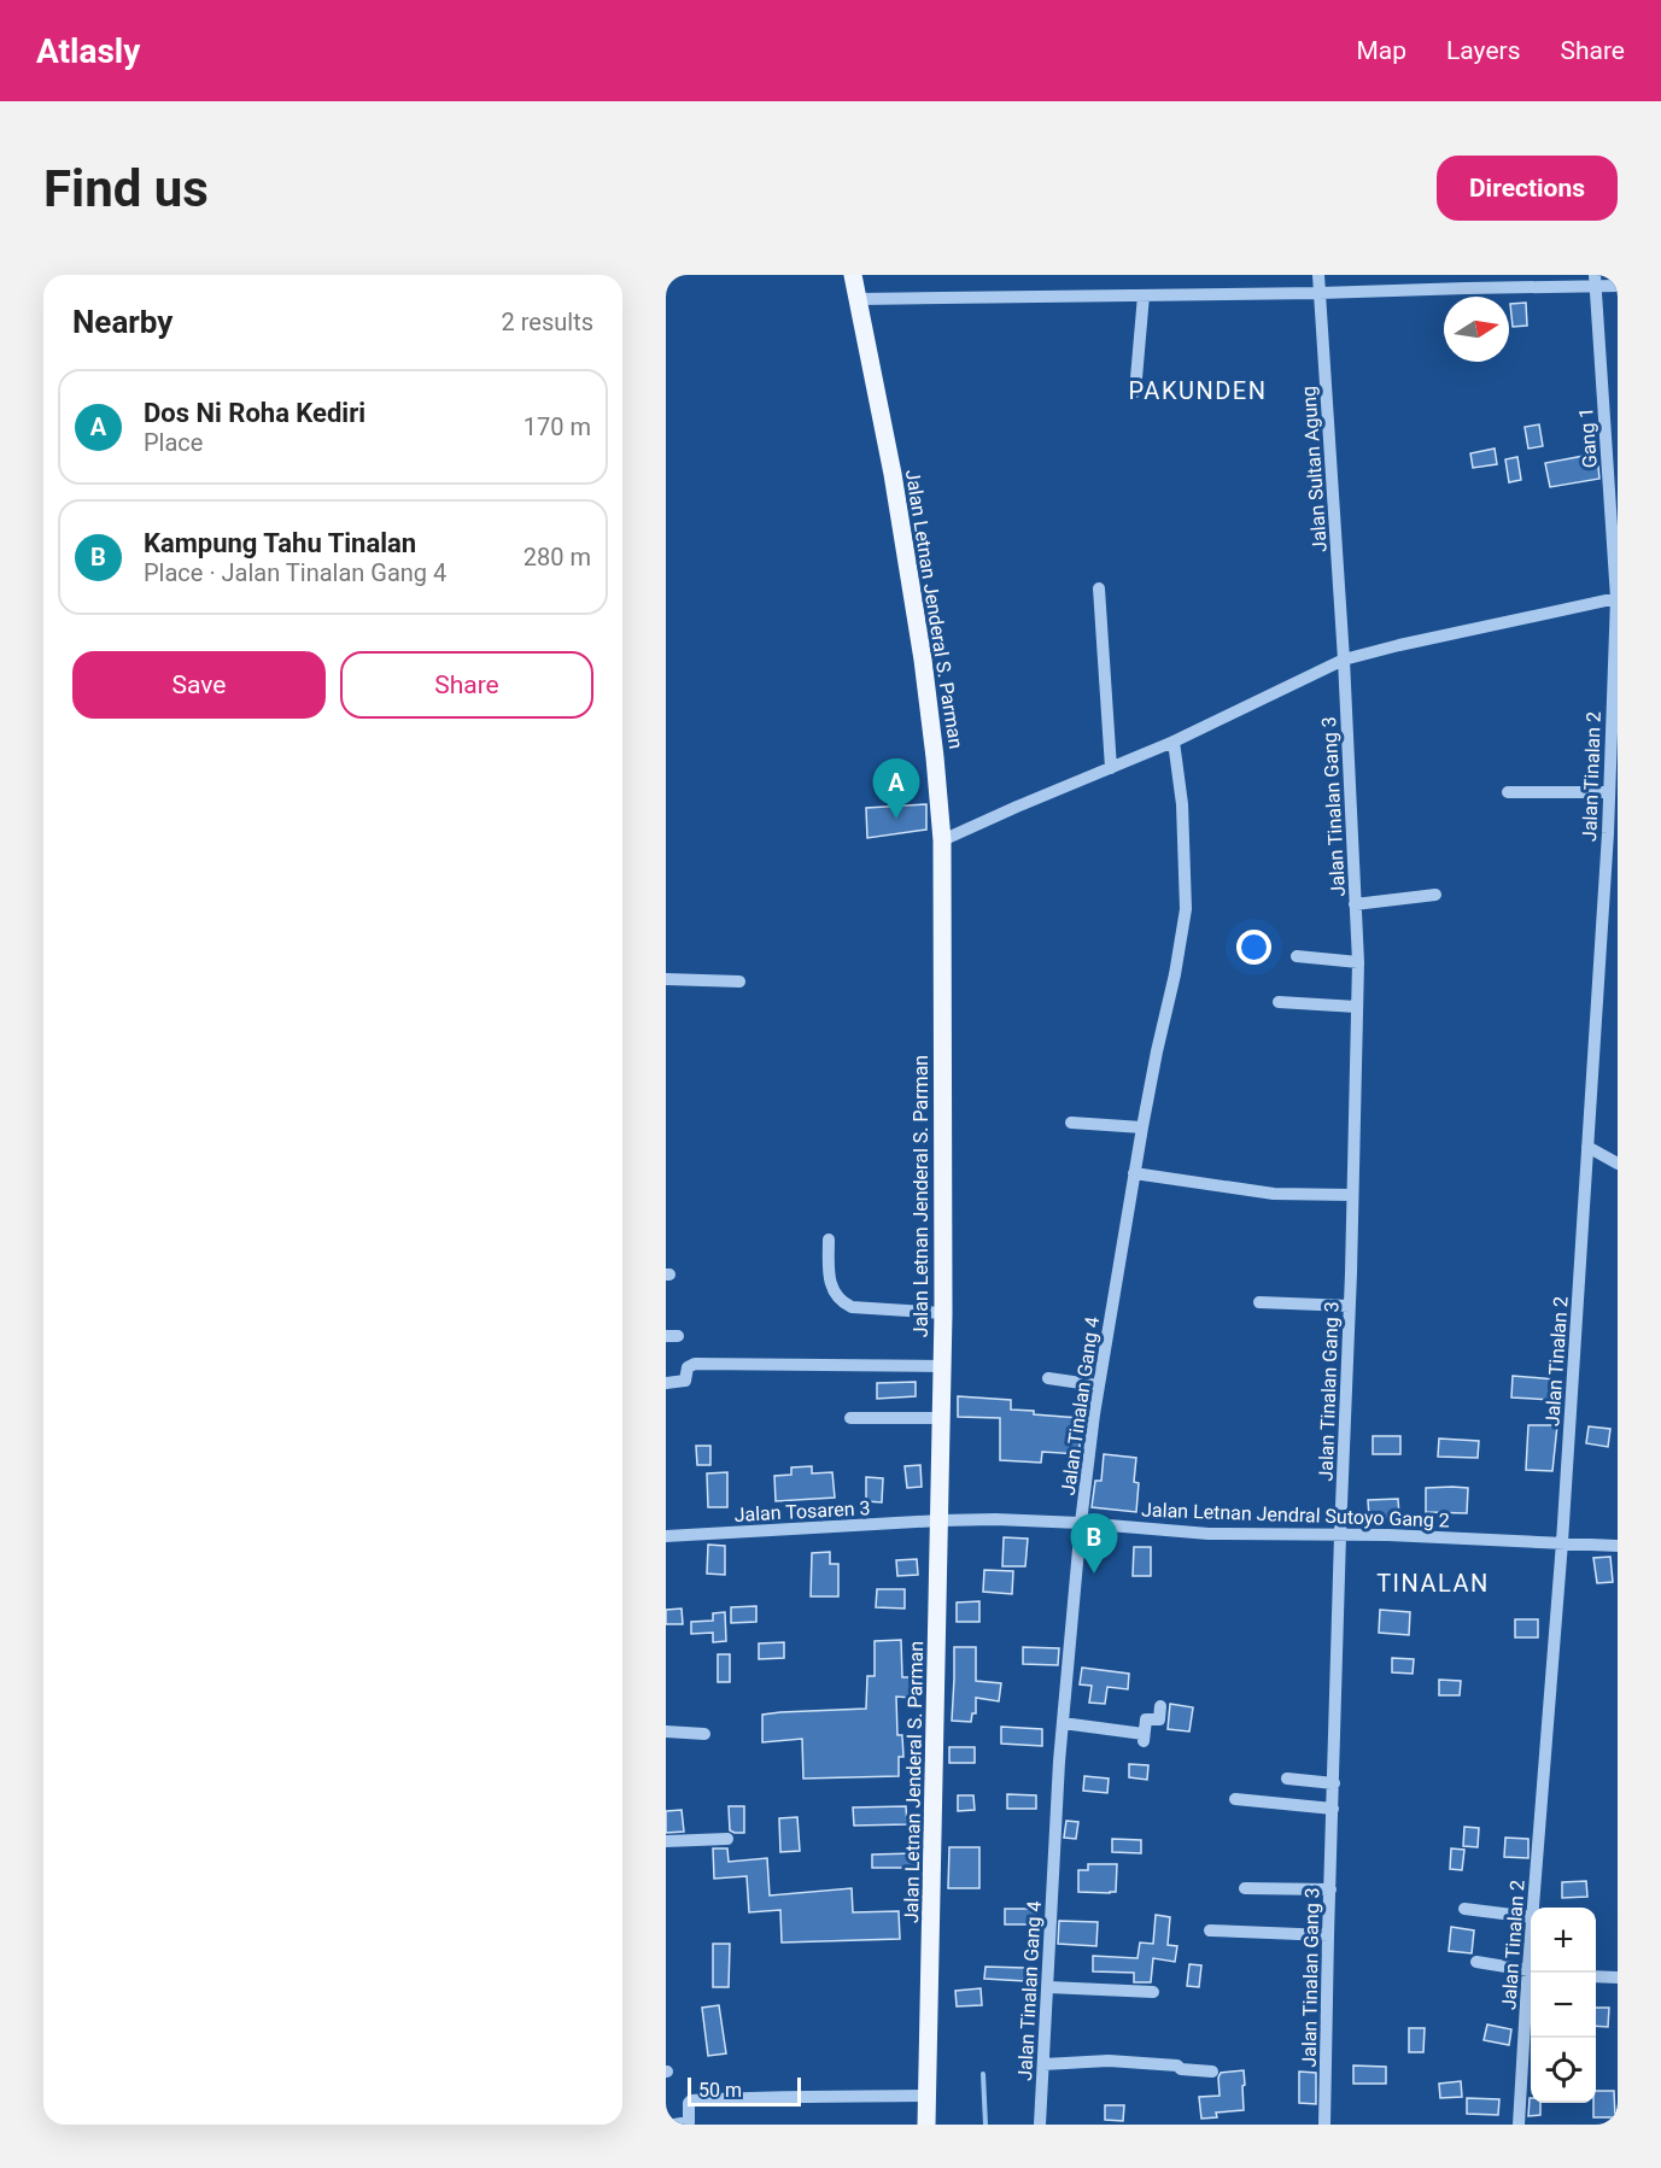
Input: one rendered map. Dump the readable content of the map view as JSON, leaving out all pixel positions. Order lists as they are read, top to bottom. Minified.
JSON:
{"streets":{"main road":["Jalan Letnan Jenderal S. Parman"],"street":["Gang 1","Jalan Sultan Agung","Jalan Tinalan 2","Jalan Tinalan Gang 3","Jalan Tinalan Gang 4","Jalan Tosaren 3","Jalan Letnan Jendral Sutoyo Gang 2"]},"crossings":[["Gang 1","Jalan Tinalan 2"],["Jalan Sultan Agung","Jalan Tinalan Gang 3"],["Jalan Letnan Jenderal S. Parman","Jalan Tosaren 3"],["Jalan Letnan Jenderal S. Parman","Jalan Letnan Jendral Sutoyo Gang 2"],["Jalan Tinalan 2","Jalan Letnan Jendral Sutoyo Gang 2"],["Jalan Tinalan Gang 3","Jalan Letnan Jendral Sutoyo Gang 2"],["Jalan Tinalan Gang 4","Jalan Letnan Jendral Sutoyo Gang 2"],["Jalan Tosaren 3","Jalan Letnan Jendral Sutoyo Gang 2"]],"districts":["PAKUNDEN","TINALAN"],"scale_bar":"50 m","north":"right","page":{"header":"Atlasly","nav":["Map","Layers","Share"],"buttons":["Directions",["Save","Share"]],"title":"Find us","heading":["Nearby","2 results"],"list":[{"mark":"A","name":"Dos Ni Roha Kediri","note":"Place","value":"170 m"},{"mark":"B","name":"Kampung Tahu Tinalan","note":"Place · Jalan Tinalan Gang 4","value":"280 m"}],"pins":["A","B"],"map_buttons":["+","−"],"scale":"50 m"}}
